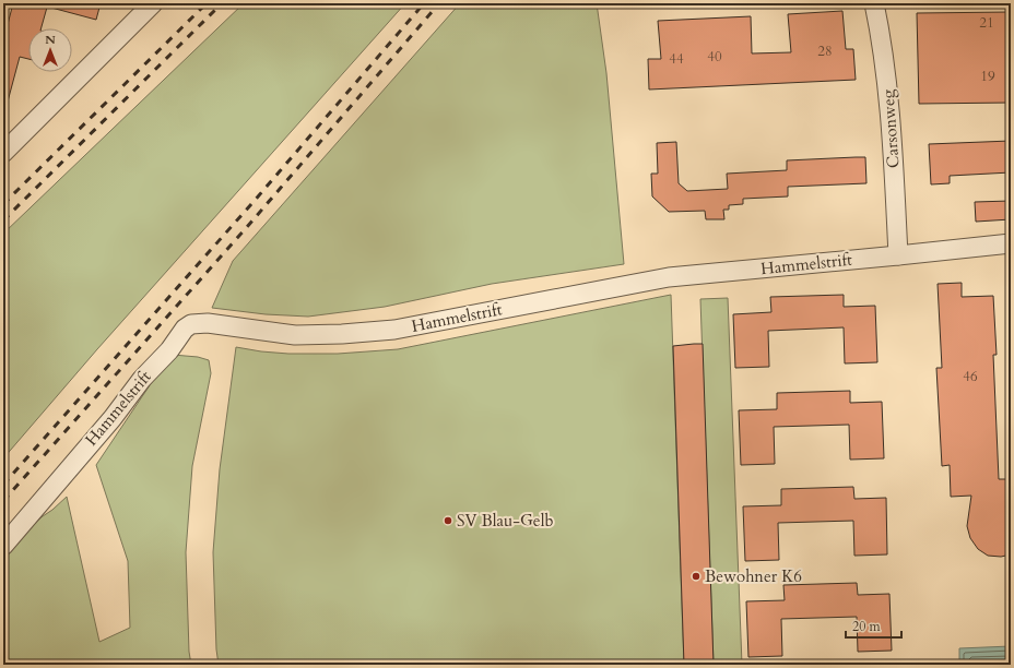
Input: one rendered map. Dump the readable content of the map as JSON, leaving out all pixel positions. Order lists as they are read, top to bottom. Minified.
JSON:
{"streets":{"street":["Carsonweg","Hammelstrift"]},"crossings":[["Carsonweg","Hammelstrift"]],"places":["SV Blau-Gelb","Bewohner K6"],"house_numbers":["21","28","40","44","19","46"],"scale_bar":"20 m","north":"top"}
